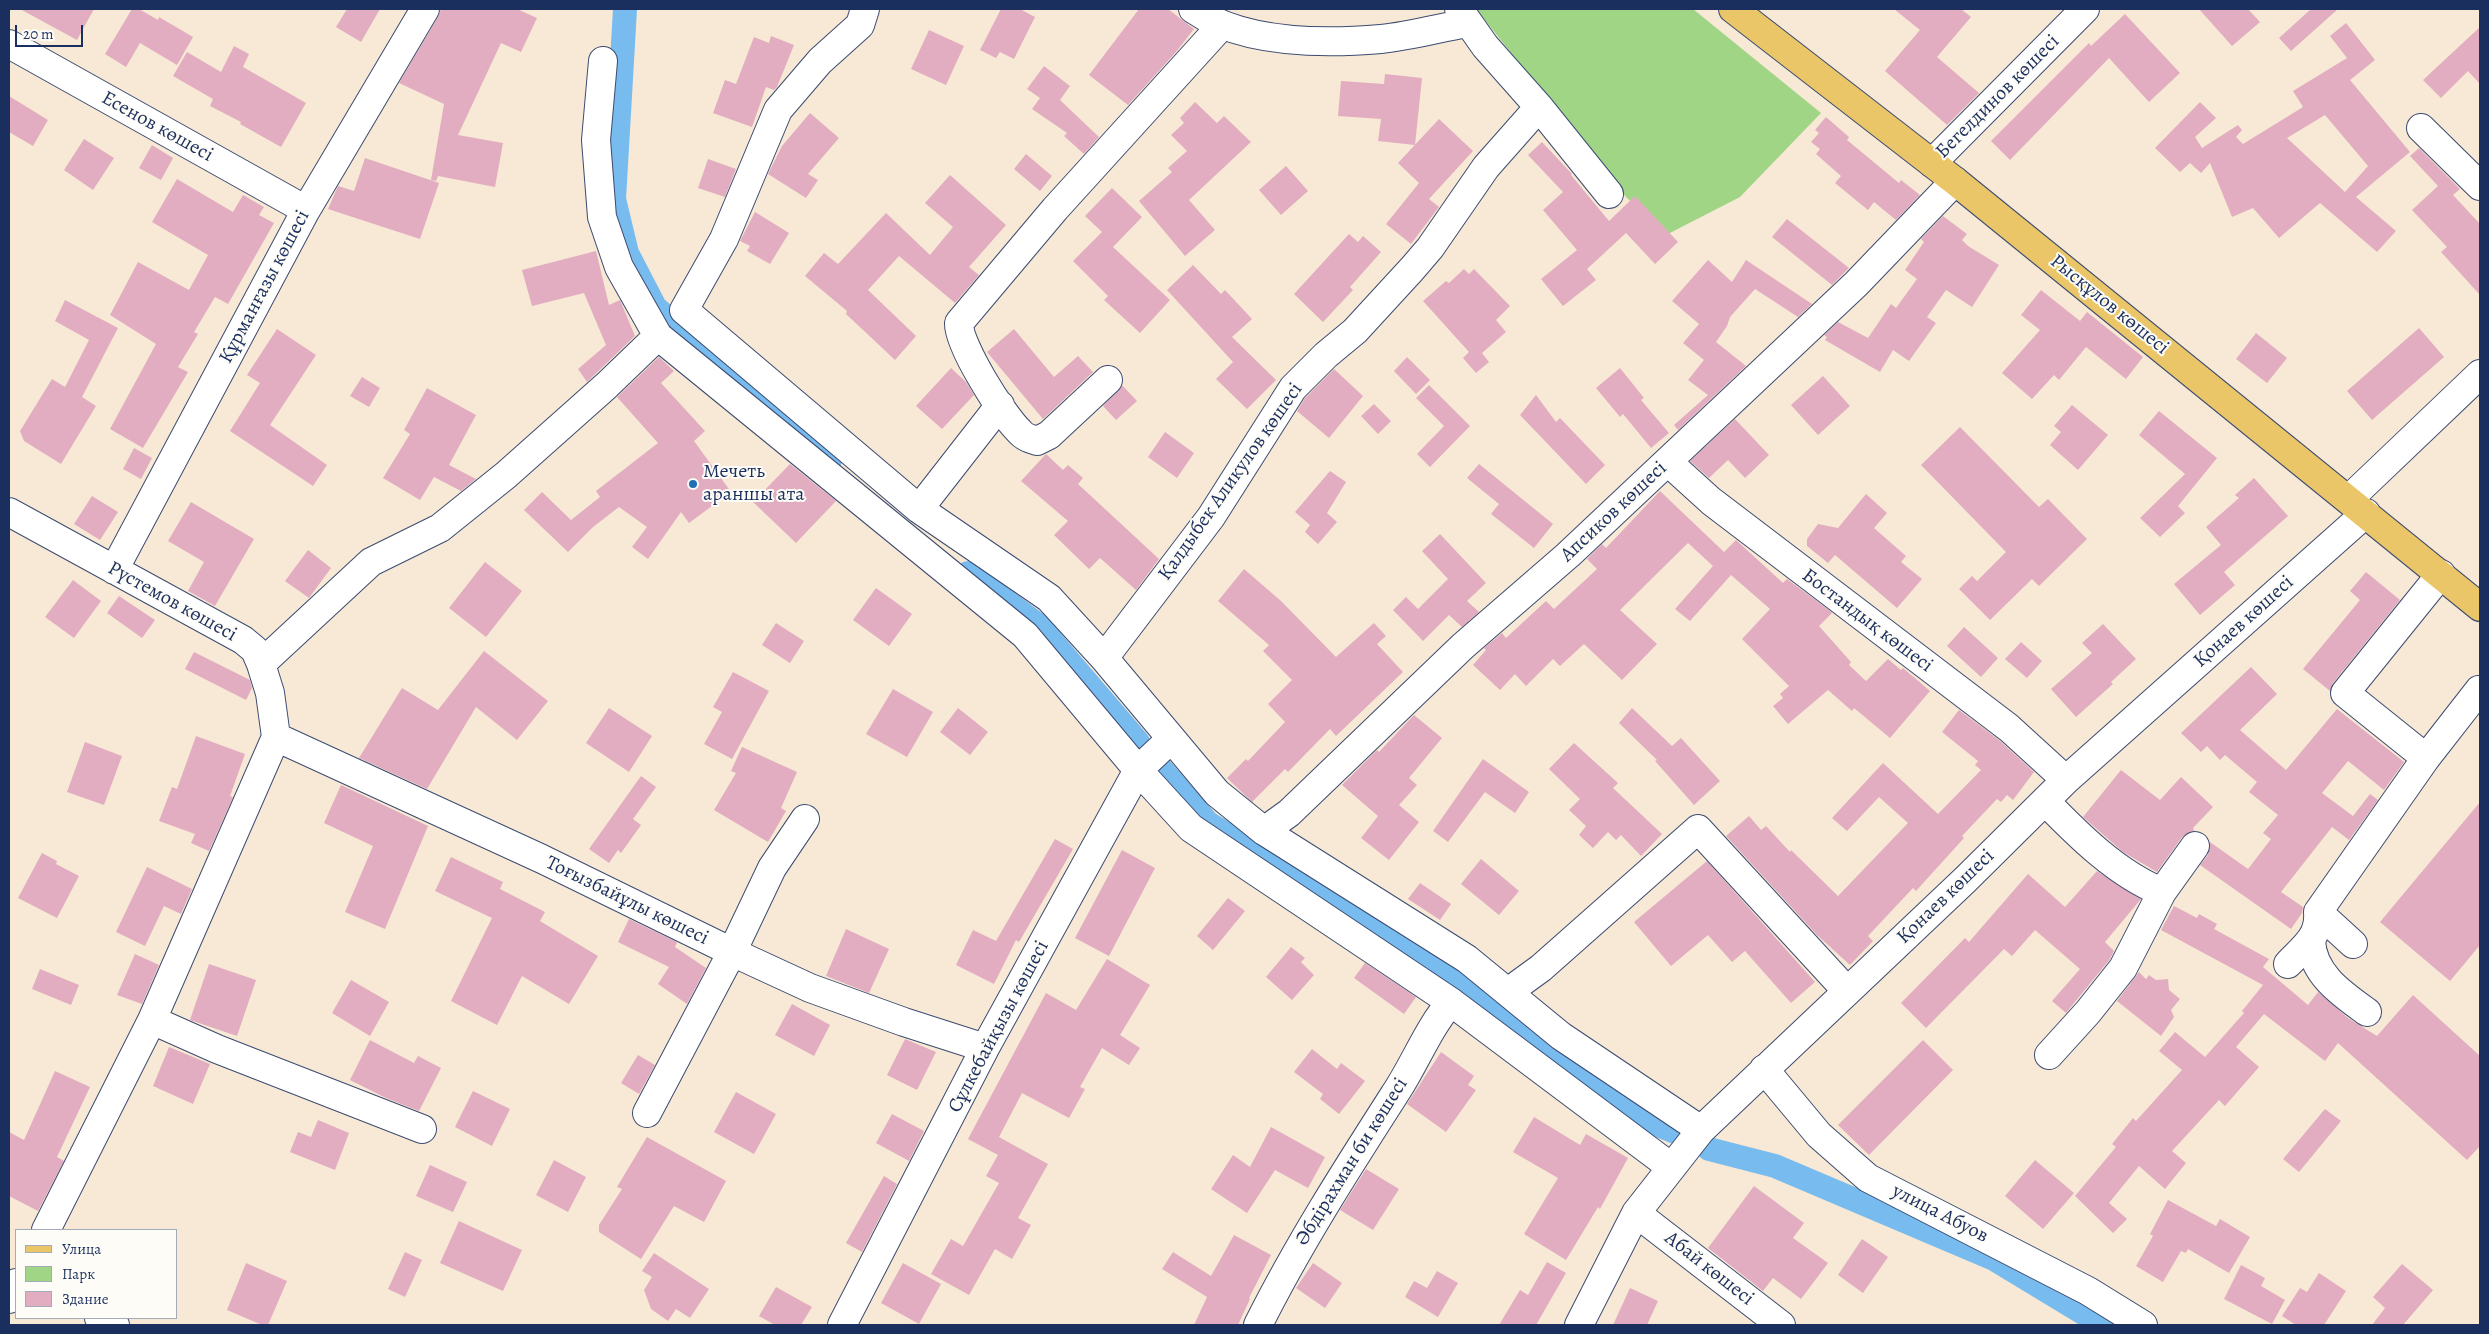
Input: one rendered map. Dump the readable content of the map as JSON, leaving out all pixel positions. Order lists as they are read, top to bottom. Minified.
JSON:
{"streets":{"main road":["Рысқұлов көшесі"],"street":["Бегелдинов көшесі","Есенов көшесі","Құрманғазы көшесі","Қалдыбек Аликулов көшесі","Апсиков көшесі","Рүстемов көшесі","Бостандық көшесі","Қонаев көшесі","Тоғызбайұлы көшесі","Сұлкебайқызы көшесі","Әбдірахман би көшесі","улица Абуов","Абай көшесі"]},"crossings":[["Бегелдинов көшесі","Рысқұлов көшесі"],["Есенов көшесі","Құрманғазы көшесі"],["Құрманғазы көшесі","Рүстемов көшесі"],["Рысқұлов көшесі","Апсиков көшесі"],["Рысқұлов көшесі","Қонаев көшесі"],["Апсиков көшесі","Бостандық көшесі"],["Рүстемов көшесі","Тоғызбайұлы көшесі"],["Бостандық көшесі","Қонаев көшесі"],["Қонаев көшесі","улица Абуов"],["Қонаев көшесі","Абай көшесі"],["Тоғызбайұлы көшесі","Сұлкебайқызы көшесі"]],"places":["Мечеть араншы ата"],"legend":["Улица","Парк","Здание"],"scale_bar":"20 m"}
